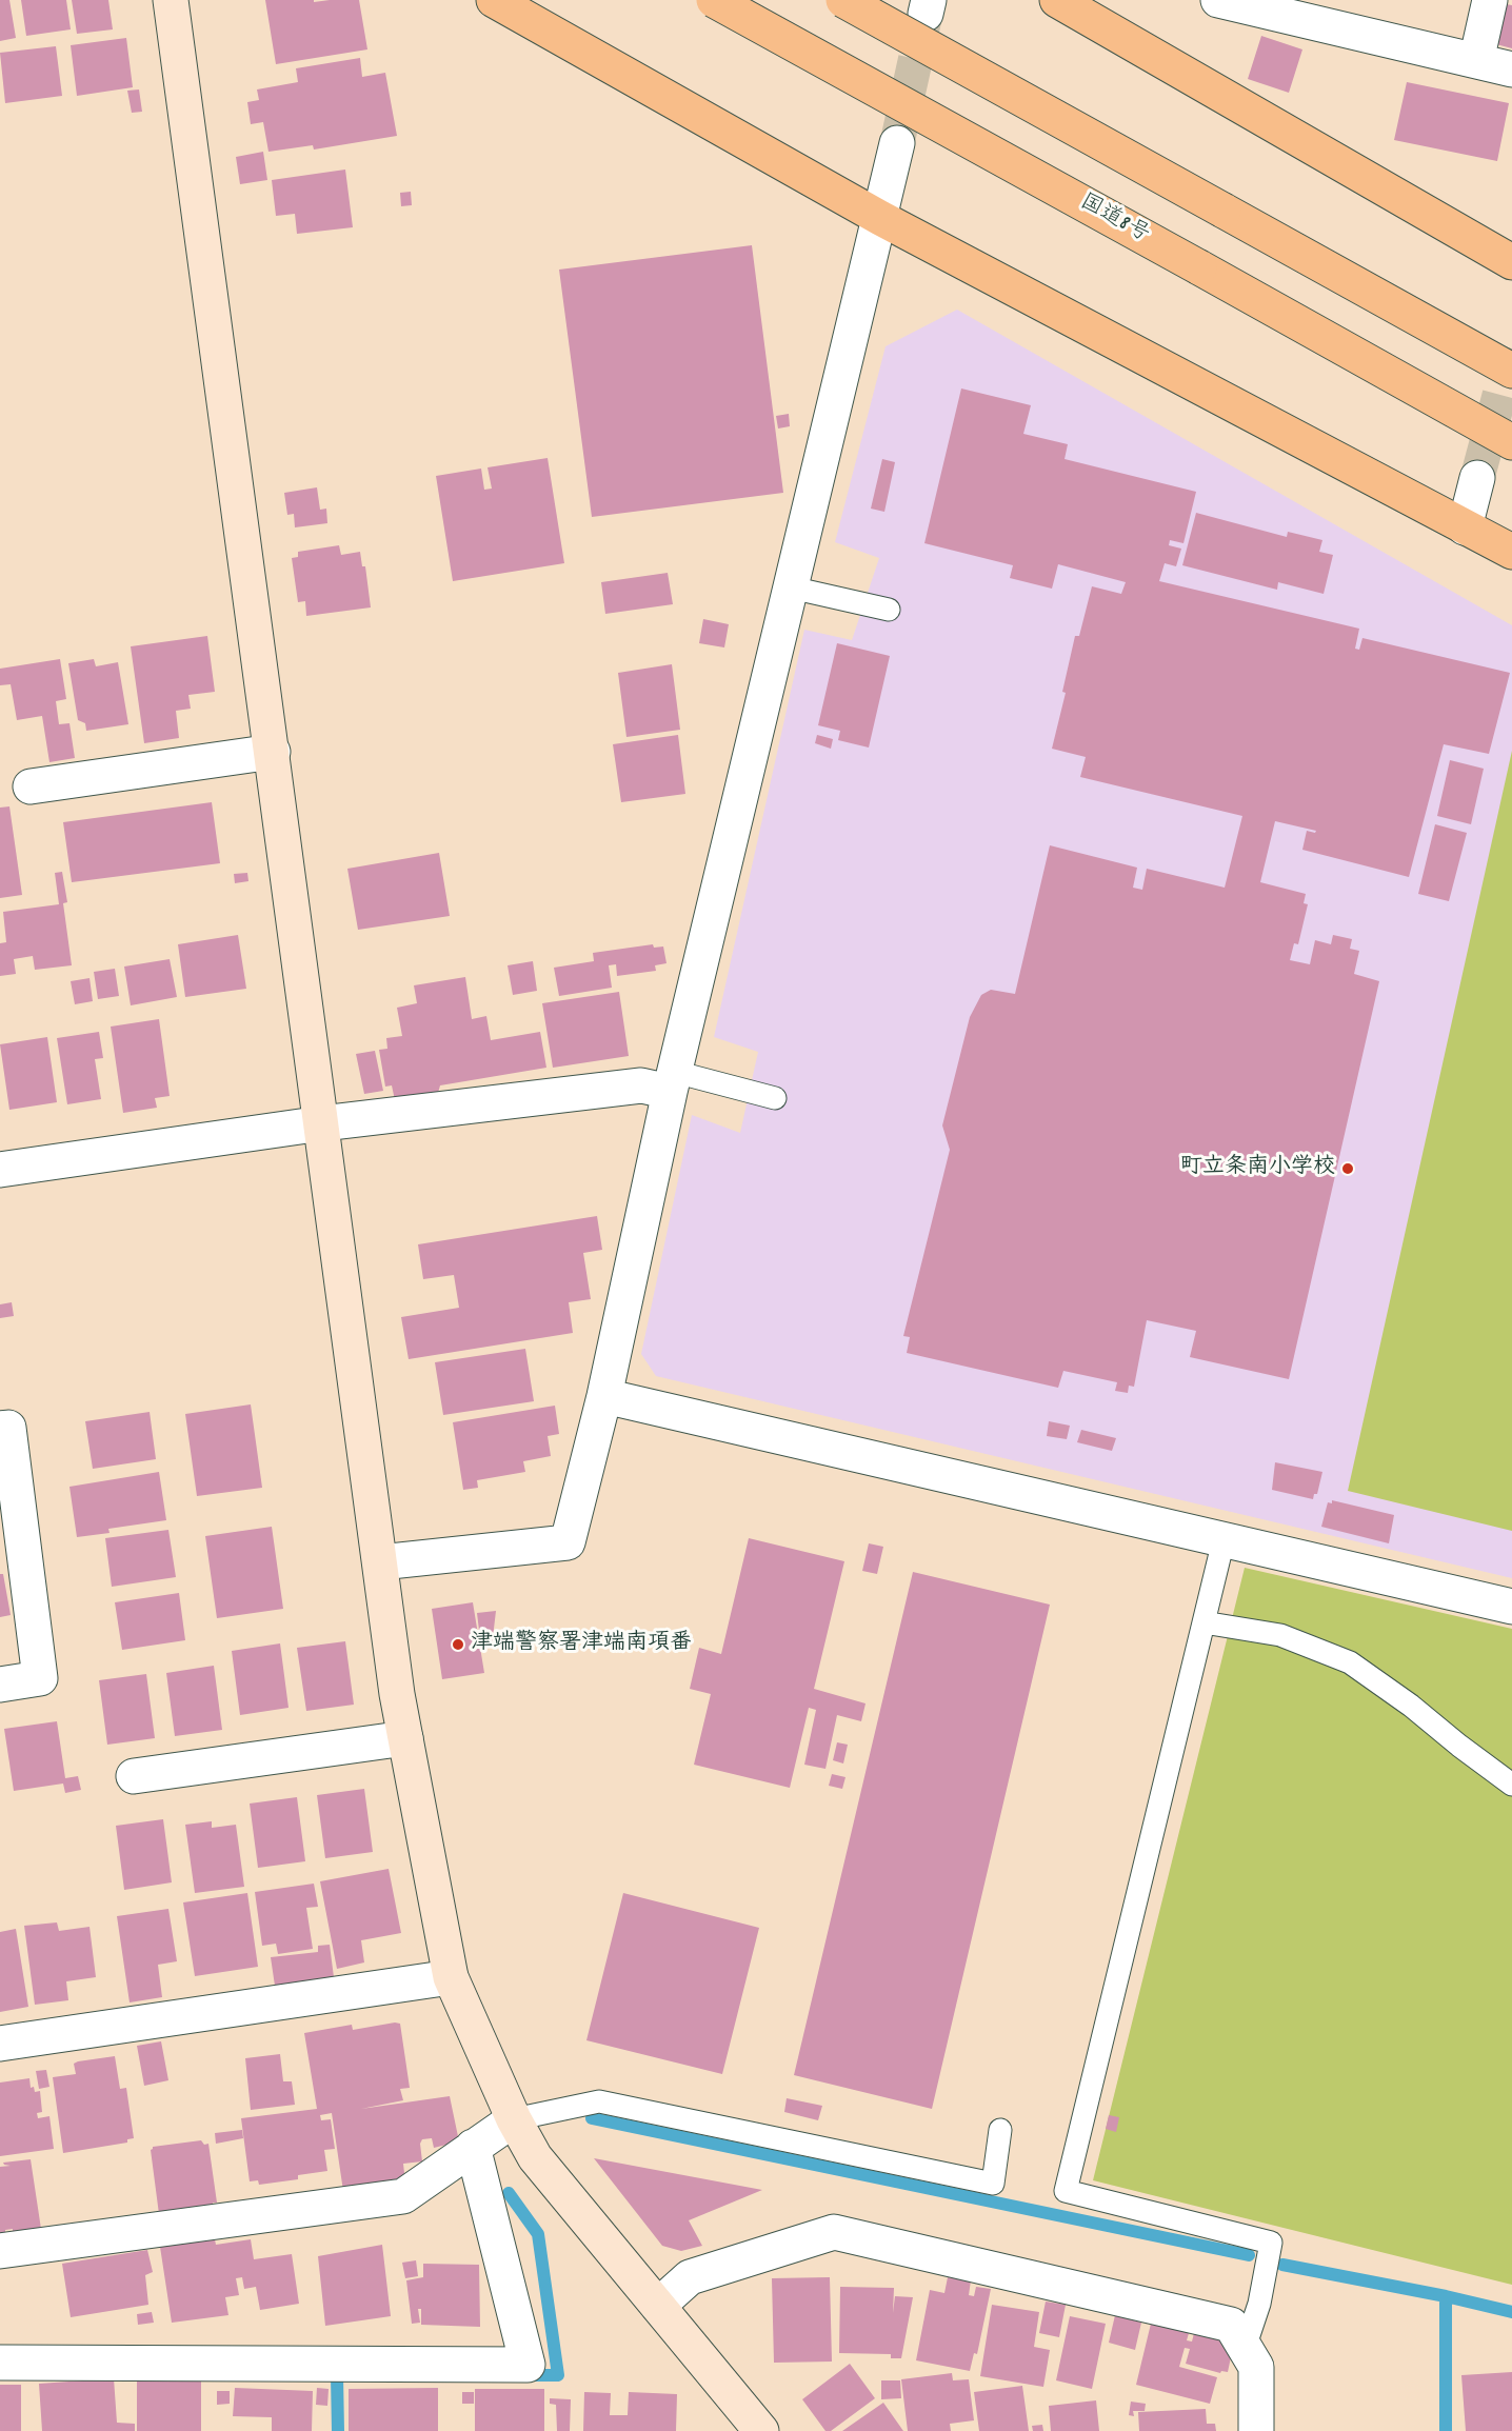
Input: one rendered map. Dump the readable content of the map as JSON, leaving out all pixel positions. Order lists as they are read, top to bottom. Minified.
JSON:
{"streets":{"highway":["国道8号"]},"places":["町立条南小学校","津端警察署津端南項番"]}
